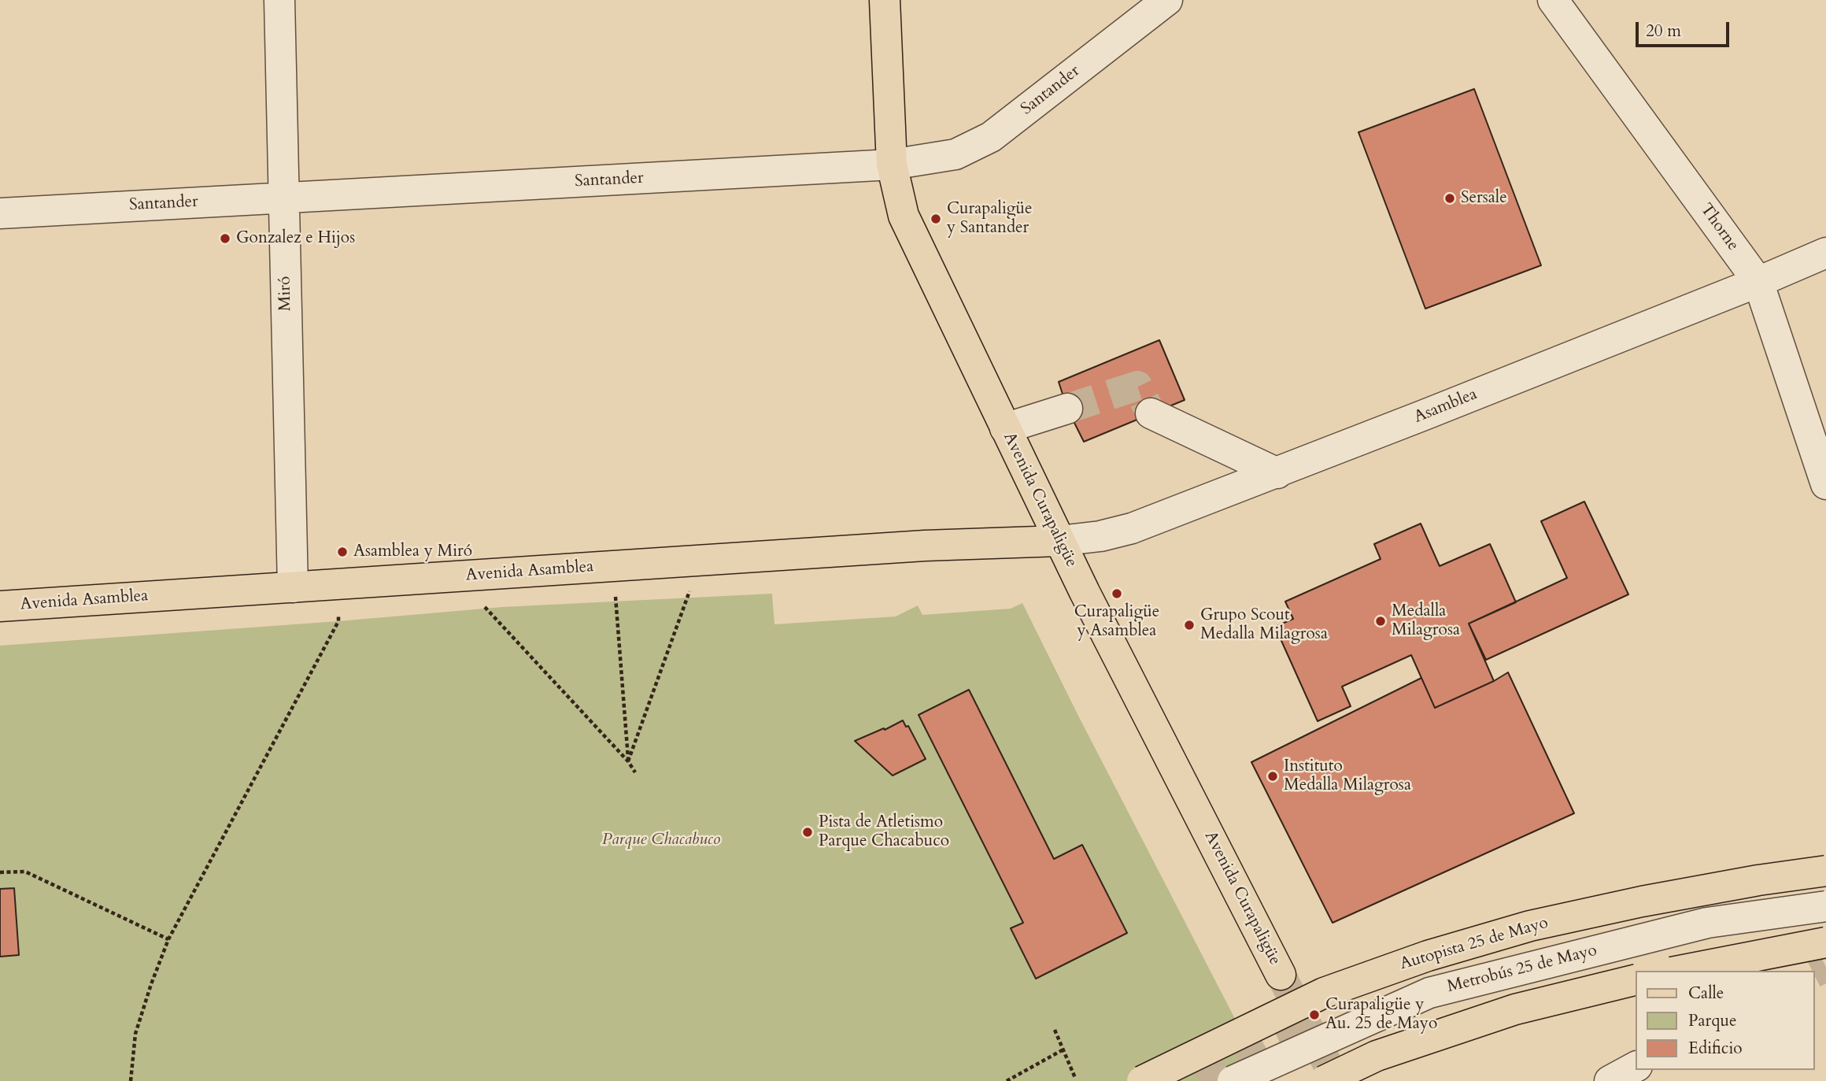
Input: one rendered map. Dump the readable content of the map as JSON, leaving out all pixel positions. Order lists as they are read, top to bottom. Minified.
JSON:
{"streets":{"main road":["Avenida Curapaligüe","Avenida Asamblea","Autopista 25 de Mayo"],"street":["Santander","Thorne","Miró","Asamblea","Metrobús 25 de Mayo"]},"crossings":[["Santander","Miró"],["Santander","Avenida Curapaligüe"],["Thorne","Asamblea"],["Miró","Avenida Asamblea"],["Asamblea","Avenida Curapaligüe"],["Asamblea","Avenida Asamblea"],["Avenida Curapaligüe","Avenida Asamblea"]],"parks":["Parque Chacabuco"],"places":["Sersale","Curapaligüe y Santander","Gonzalez e Hijos","Asamblea y Miró","Curapaligüe y Asamblea","Medalla Milagrosa","Grupo Scout Medalla Milagrosa","Instituto Medalla Milagrosa","Pista de Atletismo Parque Chacabuco","Curapaligüe y Au. 25 de Mayo"],"legend":["Calle","Parque","Edificio"],"scale_bar":"20 m"}
